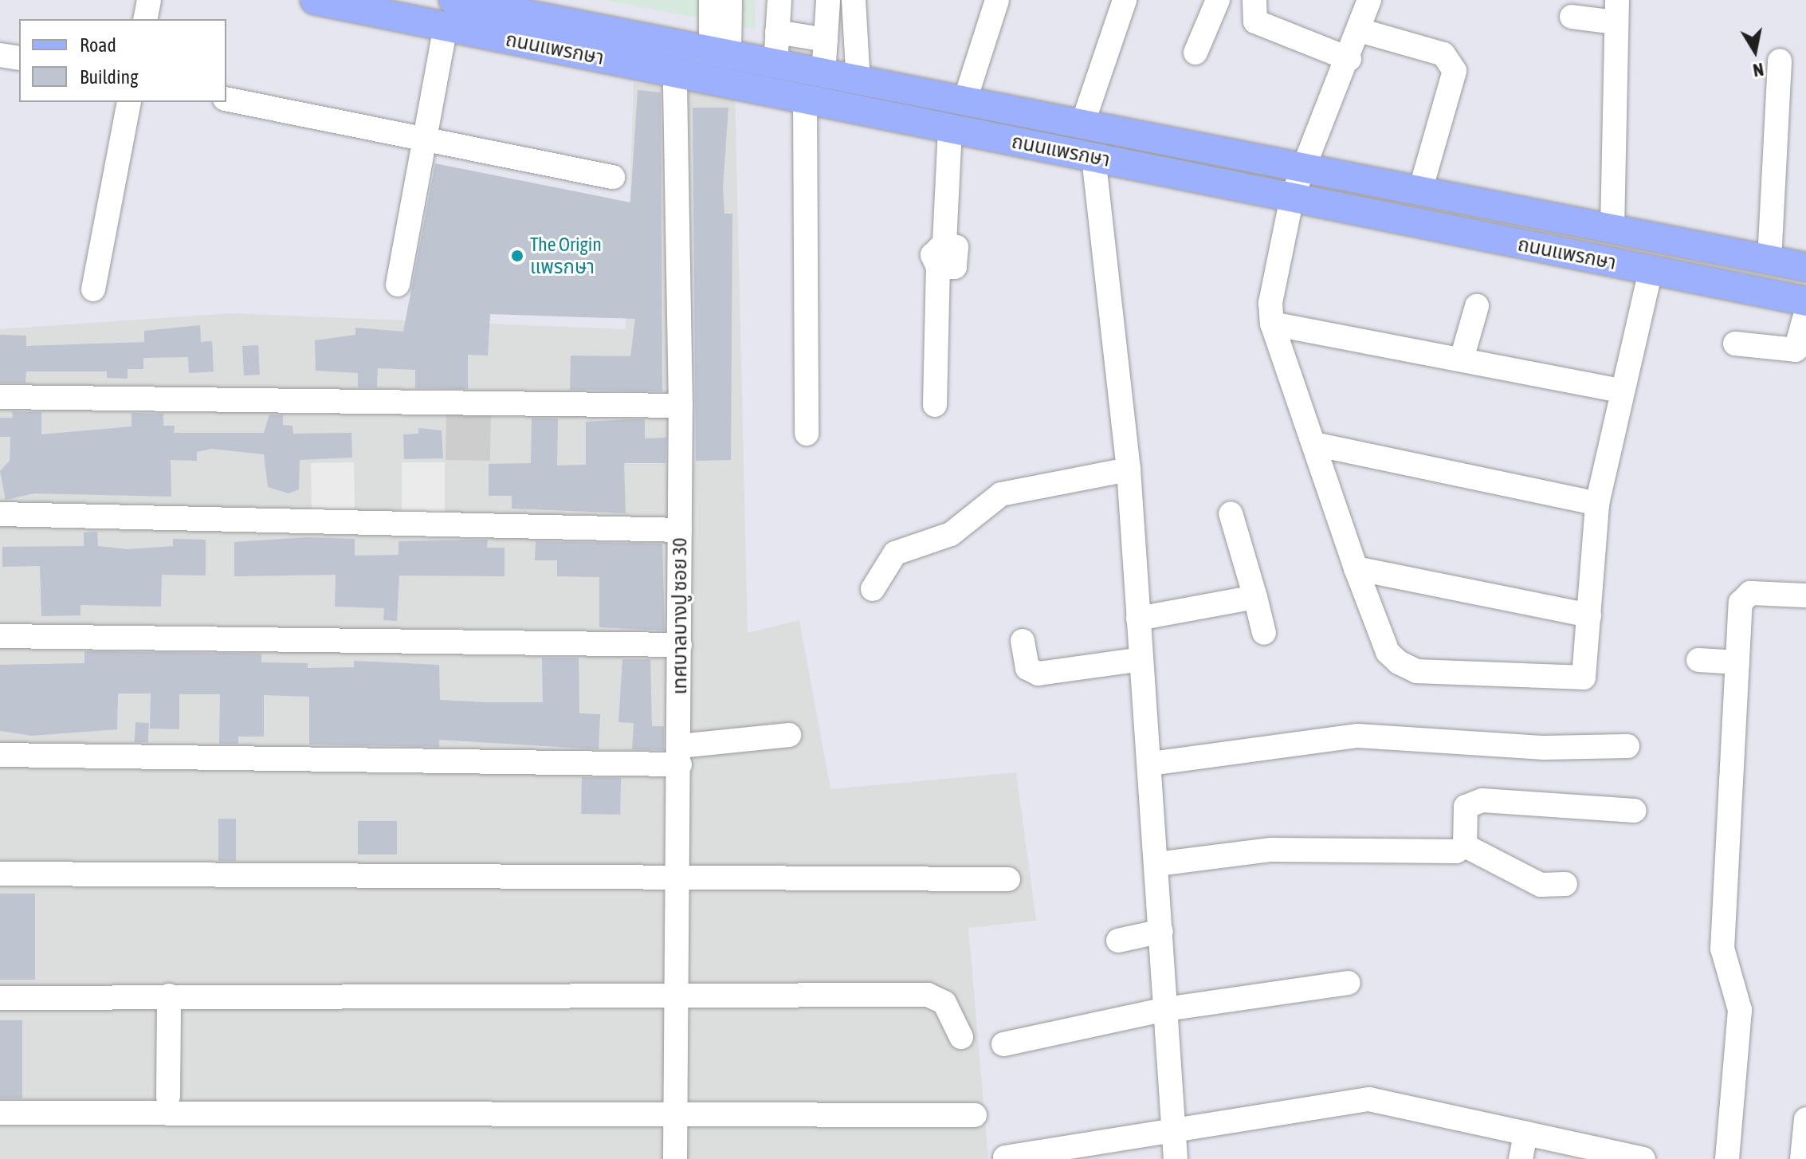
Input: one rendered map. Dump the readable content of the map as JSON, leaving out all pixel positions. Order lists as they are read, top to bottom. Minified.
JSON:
{"streets":{"main road":["ถนนแพรกษา"],"street":["เทศบาลบางปู ซอย 30"]},"crossings":[["ถนนแพรกษา","เทศบาลบางปู ซอย 30"]],"places":["The Origin แพรกษา"],"legend":["Road","Building"],"north":"bottom"}
